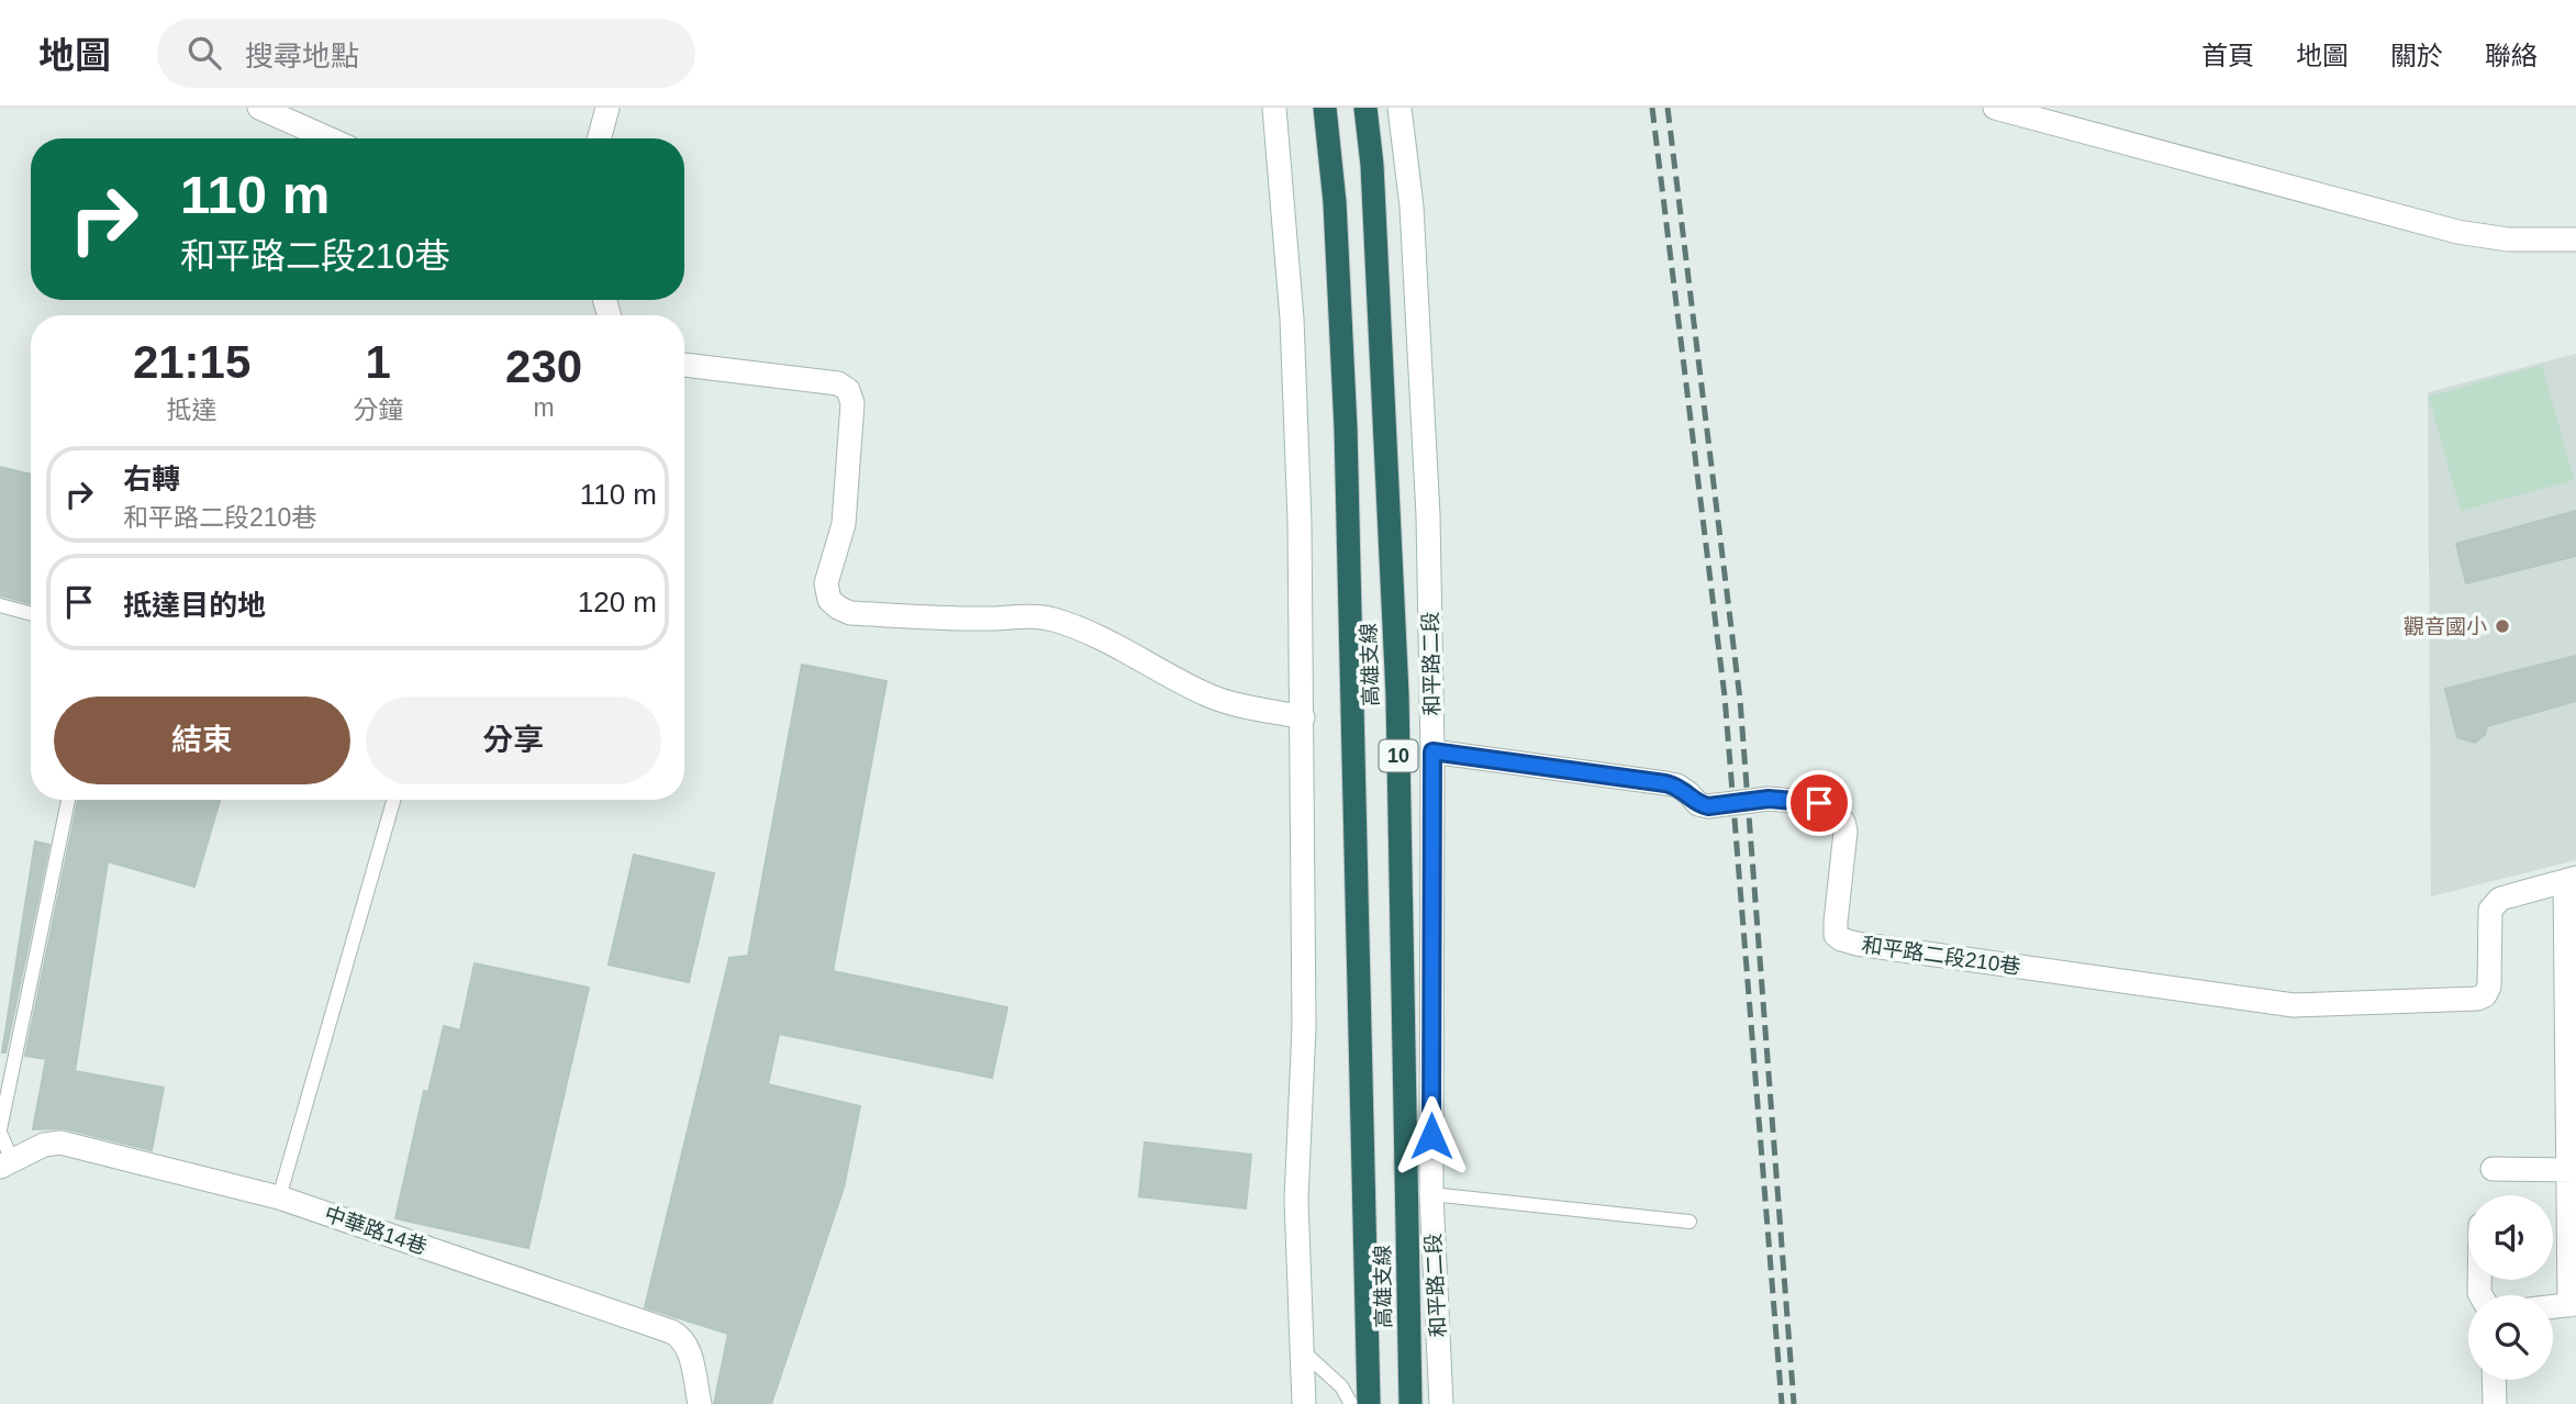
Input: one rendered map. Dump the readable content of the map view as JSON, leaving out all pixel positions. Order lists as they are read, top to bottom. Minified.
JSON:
{"streets":{"highway":["高雄支線","10"],"street":["和平路二段","和平路二段210巷","中華路14巷"]},"crossings":[["和平路二段","和平路二段210巷"]],"places":["觀音國小"],"page":{"header":"地圖","search":"搜尋地點","nav":["首頁","地圖","關於","聯絡"],"turn":["110 m","和平路二段210巷"],"eta":["21:15","抵達","1","分鐘","230","m"],"list":[{"name":"右轉","note":"和平路二段210巷","value":"110 m"},{"name":"抵達目的地","value":"120 m"}],"buttons":["結束","分享"]}}
